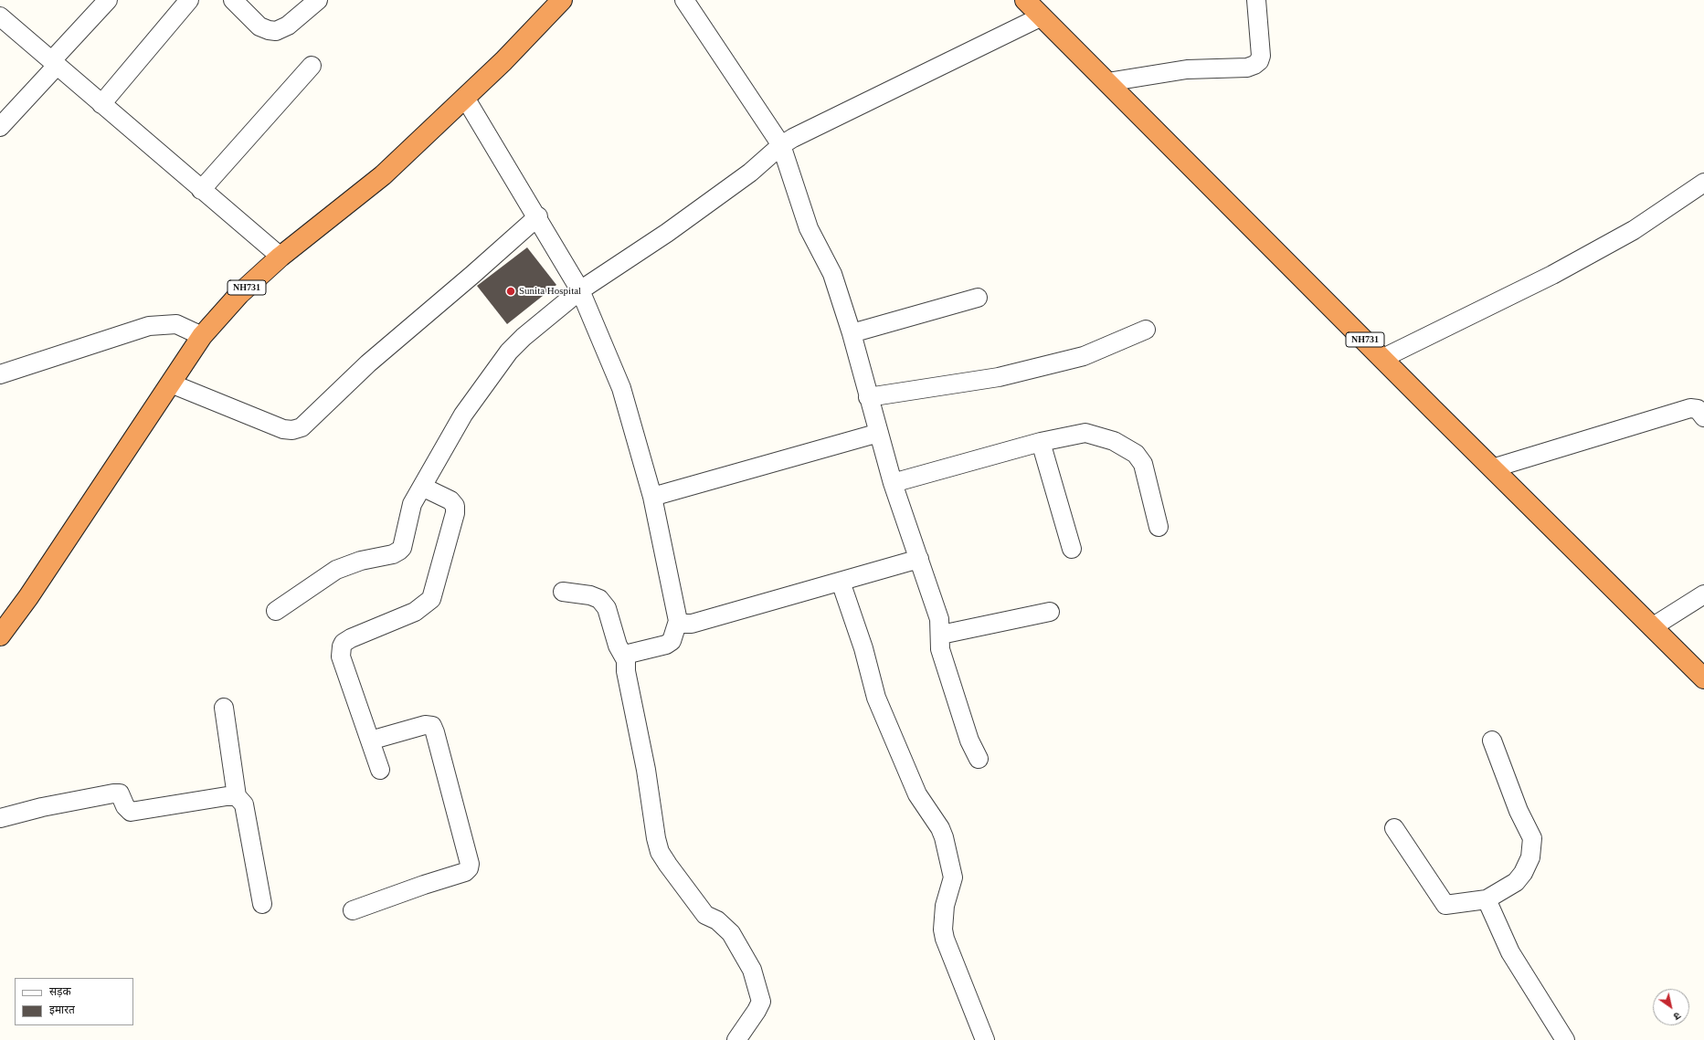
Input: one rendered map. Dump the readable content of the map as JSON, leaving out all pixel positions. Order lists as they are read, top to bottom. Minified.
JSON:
{"streets":{"highway":["NH731"]},"places":["Sunita Hospital"],"legend":["सड़क","इमारत"],"north":"bottom right"}
